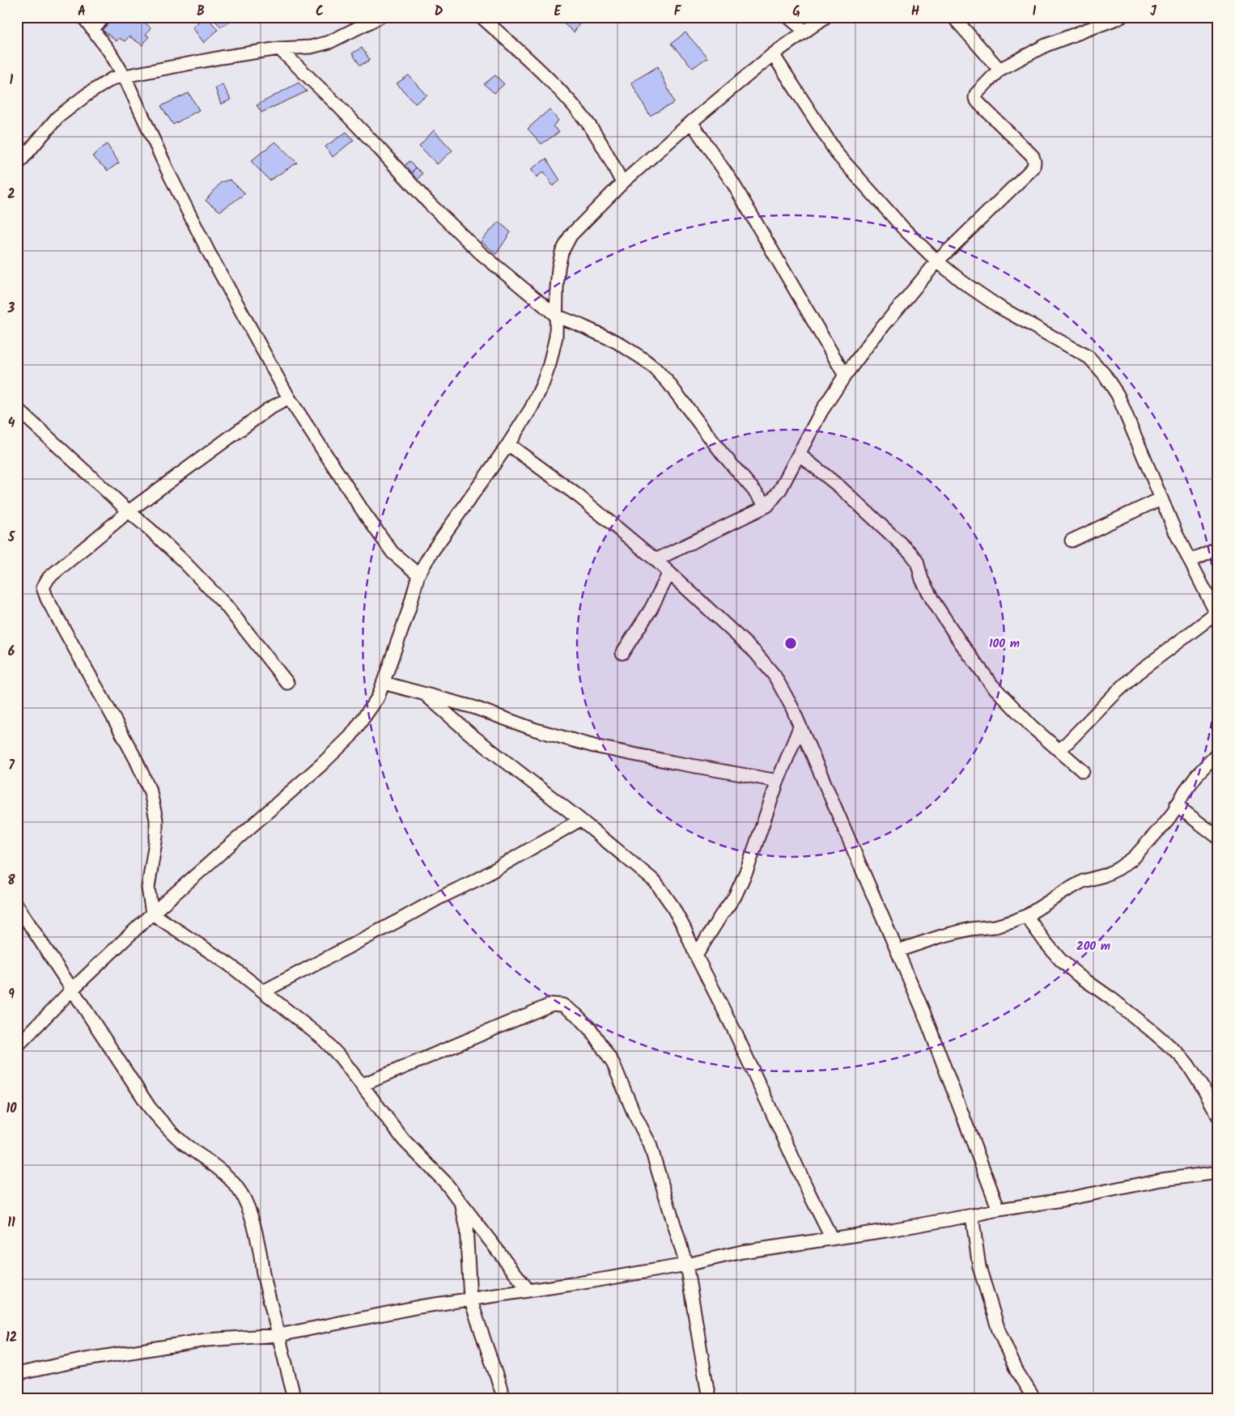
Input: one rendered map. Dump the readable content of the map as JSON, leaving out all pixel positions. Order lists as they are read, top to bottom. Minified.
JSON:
{"grid":{"columns":["A","B","C","D","E","F","G","H","I","J"],"rows":["1","2","3","4","5","6","7","8","9","10","11","12"]},"rings":["100 m","200 m"]}
